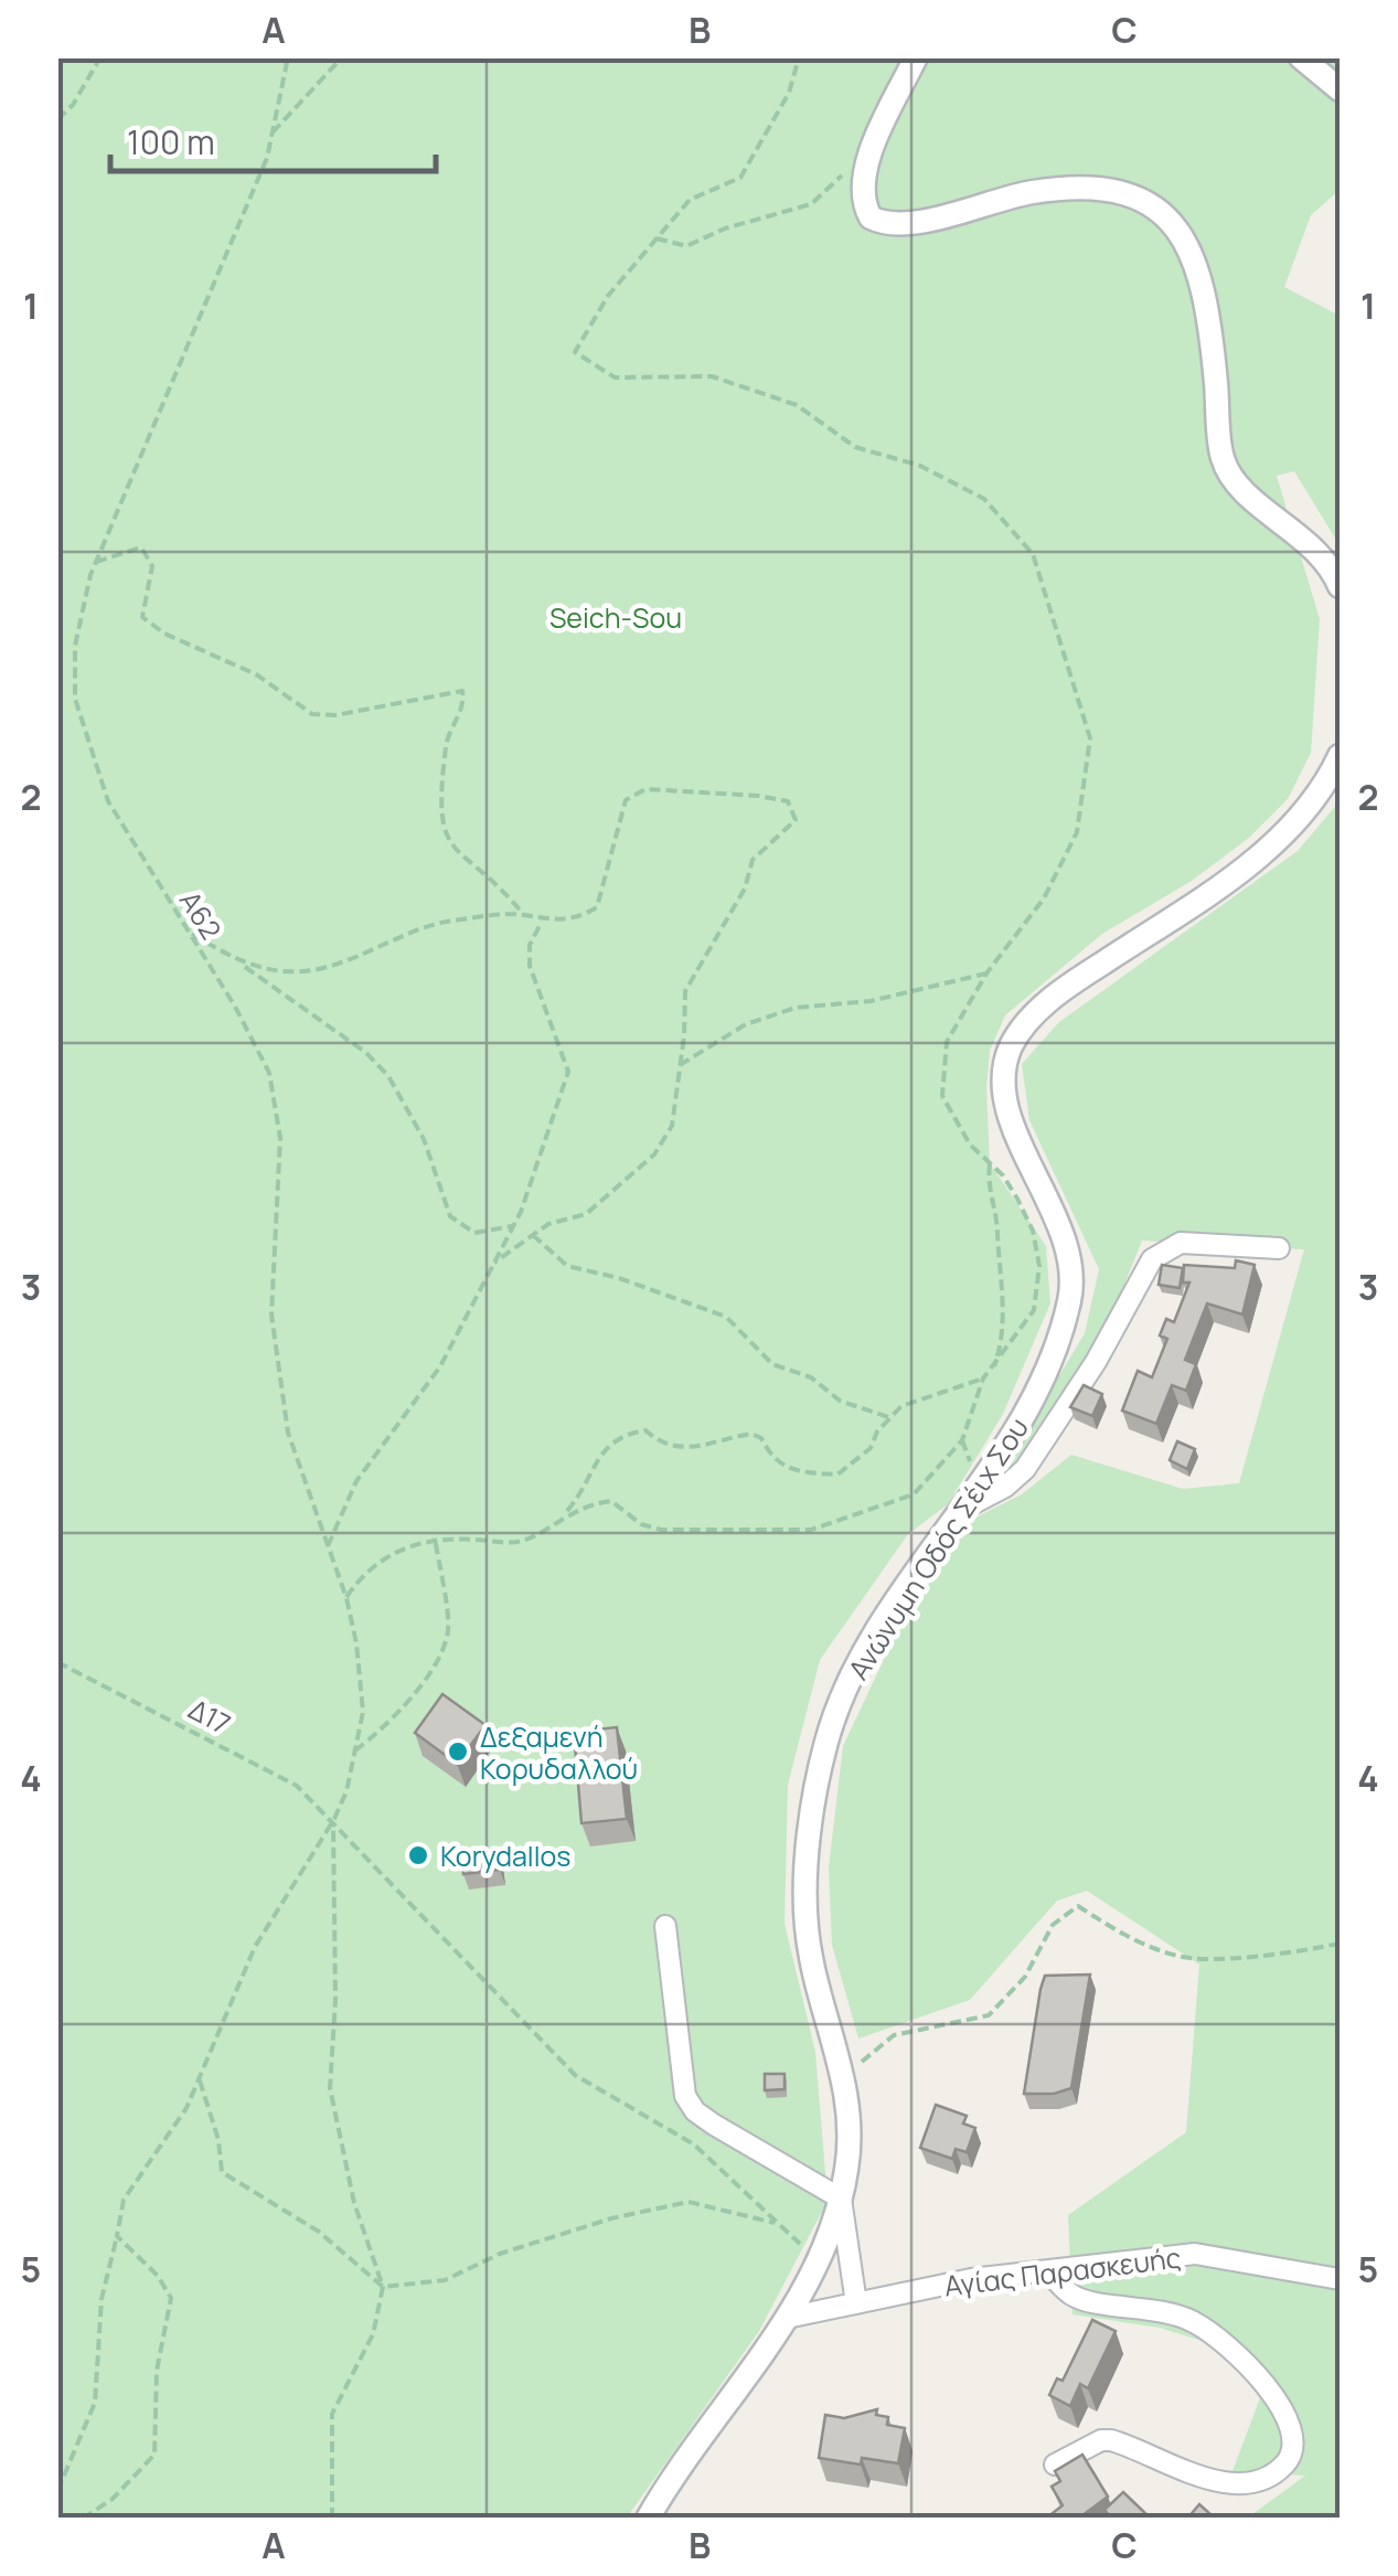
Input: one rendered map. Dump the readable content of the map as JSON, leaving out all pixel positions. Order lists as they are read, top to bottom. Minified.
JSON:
{"streets":{"street":["Ανώνυμη Οδός Σέιχ Σου","Αγίας Παρασκευής"],"path":["Α62","Δ17"]},"crossings":[["Α62","Δ17"],["Ανώνυμη Οδός Σέιχ Σου","Δ17"],["Ανώνυμη Οδός Σέιχ Σου","Αγίας Παρασκευής"]],"parks":["Seich-Sou"],"places":["Δεξαμενή Κορυδαλλού","Korydallos"],"scale_bar":"100 m","grid":{"columns":["A","B","C"],"rows":["1","2","3","4","5"]}}
